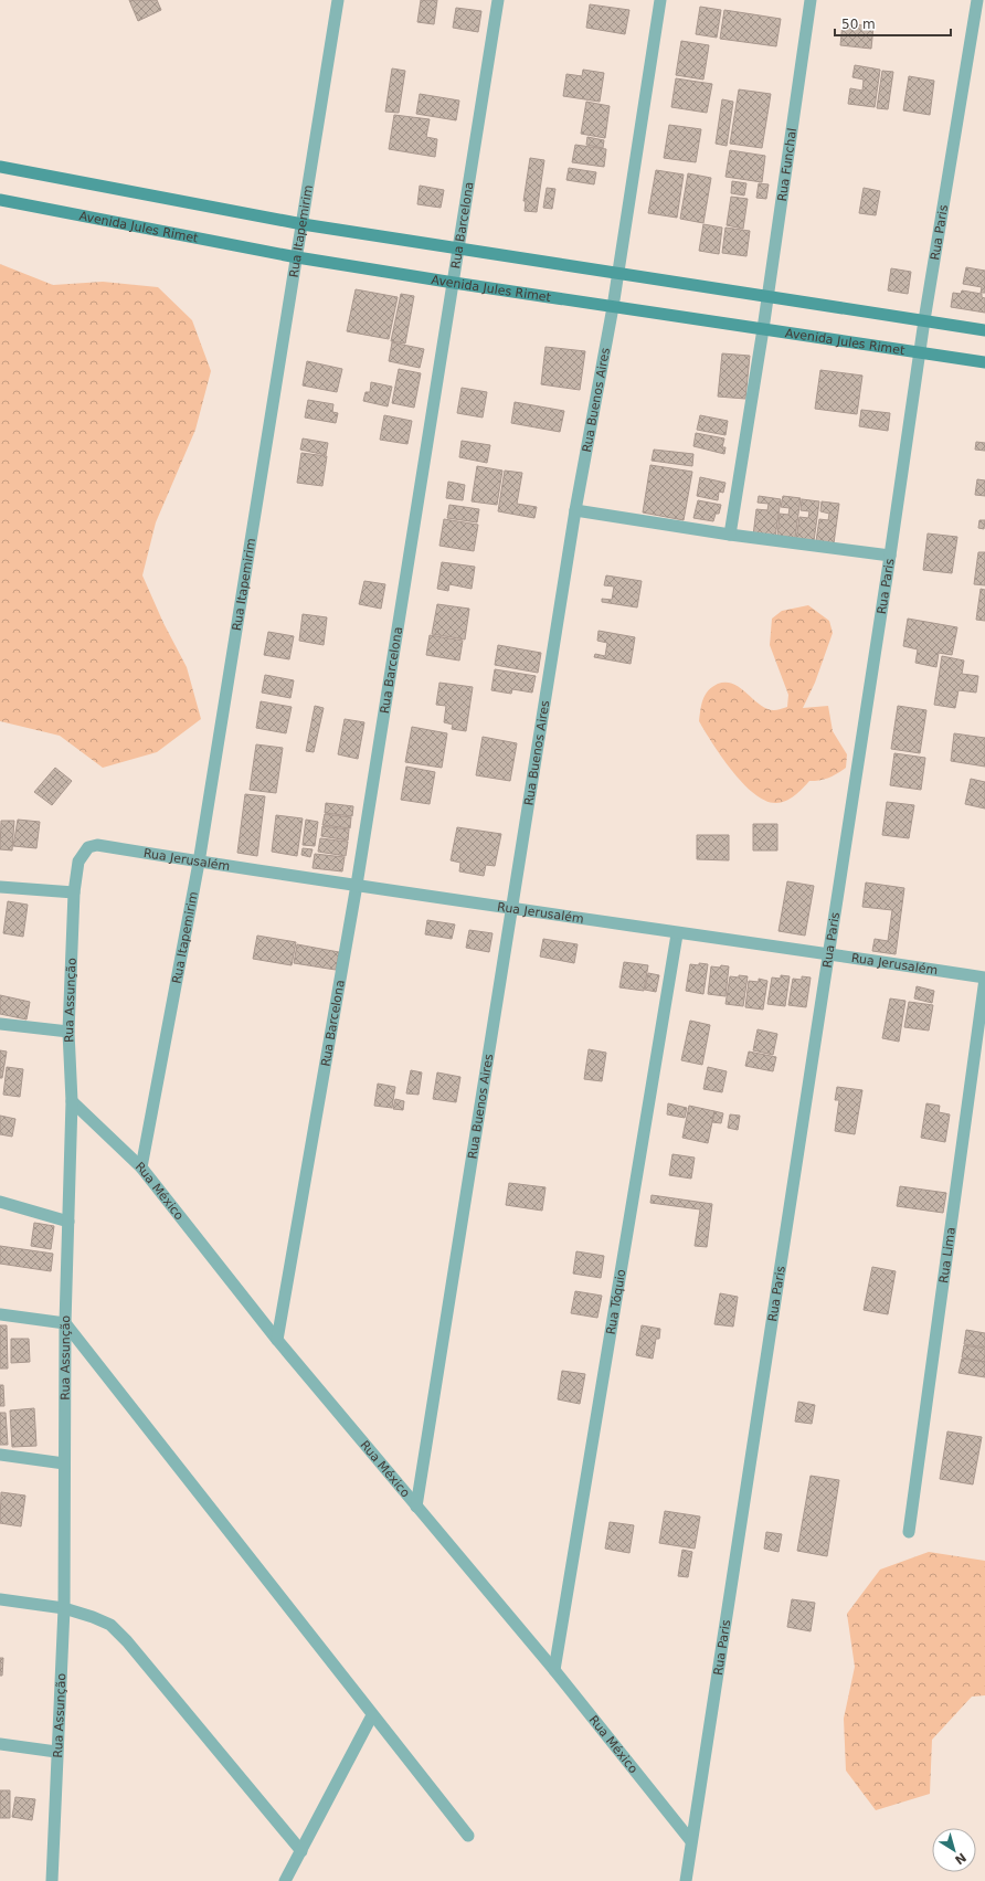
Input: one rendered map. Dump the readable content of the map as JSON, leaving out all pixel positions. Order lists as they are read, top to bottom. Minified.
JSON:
{"streets":{"main road":["Avenida Jules Rimet"],"street":["Rua Funchal","Rua Barcelona","Rua Itapemirim","Rua Paris","Rua Buenos Aires","Rua Jerusalém","Rua Assunção","Rua México","Rua Lima","Rua Tóquio"]},"crossings":[["Rua Funchal","Avenida Jules Rimet"],["Rua Barcelona","Avenida Jules Rimet"],["Rua Barcelona","Rua Jerusalém"],["Rua Barcelona","Rua México"],["Avenida Jules Rimet","Rua Itapemirim"],["Avenida Jules Rimet","Rua Paris"],["Avenida Jules Rimet","Rua Buenos Aires"],["Rua Itapemirim","Rua Jerusalém"],["Rua Itapemirim","Rua México"],["Rua Paris","Rua Jerusalém"],["Rua Paris","Rua México"],["Rua Buenos Aires","Rua Jerusalém"],["Rua Buenos Aires","Rua México"],["Rua Jerusalém","Rua Assunção"],["Rua Jerusalém","Rua Lima"],["Rua Jerusalém","Rua Tóquio"],["Rua Assunção","Rua México"],["Rua México","Rua Tóquio"]],"scale_bar":"50 m","north":"bottom right"}
